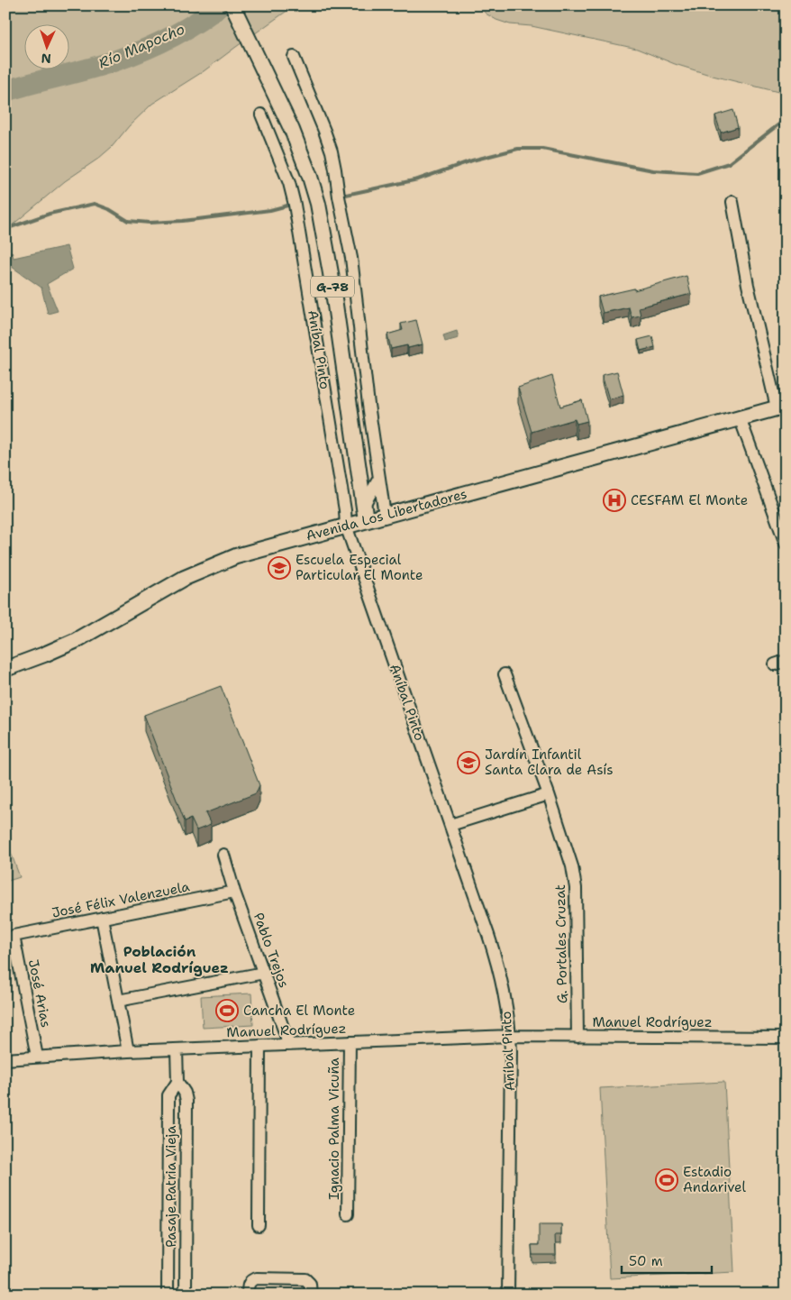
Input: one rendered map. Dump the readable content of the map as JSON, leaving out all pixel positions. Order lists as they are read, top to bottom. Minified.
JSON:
{"streets":{"main road":["G-78","Aníbal Pinto","Avenida Los Libertadores"],"street":["José Félix Valenzuela","G. Portales Cruzat","Pablo Trejos","José Arias","Manuel Rodríguez","Ignacio Palma Vicuña","Pasaje Patria Vieja"]},"crossings":[["Aníbal Pinto","Avenida Los Libertadores"],["Aníbal Pinto","Manuel Rodríguez"],["José Félix Valenzuela","Pablo Trejos"],["José Félix Valenzuela","José Arias"],["G. Portales Cruzat","Manuel Rodríguez"],["Pablo Trejos","Manuel Rodríguez"],["José Arias","Manuel Rodríguez"],["Manuel Rodríguez","Ignacio Palma Vicuña"],["Manuel Rodríguez","Pasaje Patria Vieja"]],"districts":["Población Manuel Rodríguez"],"water":["Río Mapocho"],"places":{"hospital":["CESFAM El Monte"],"school or university":["Escuela Especial Particular El Monte","Jardín Infantil Santa Clara de Asís"],"sports":["Cancha El Monte","Estadio Andarivel"]},"scale_bar":"50 m","north":"bottom"}
